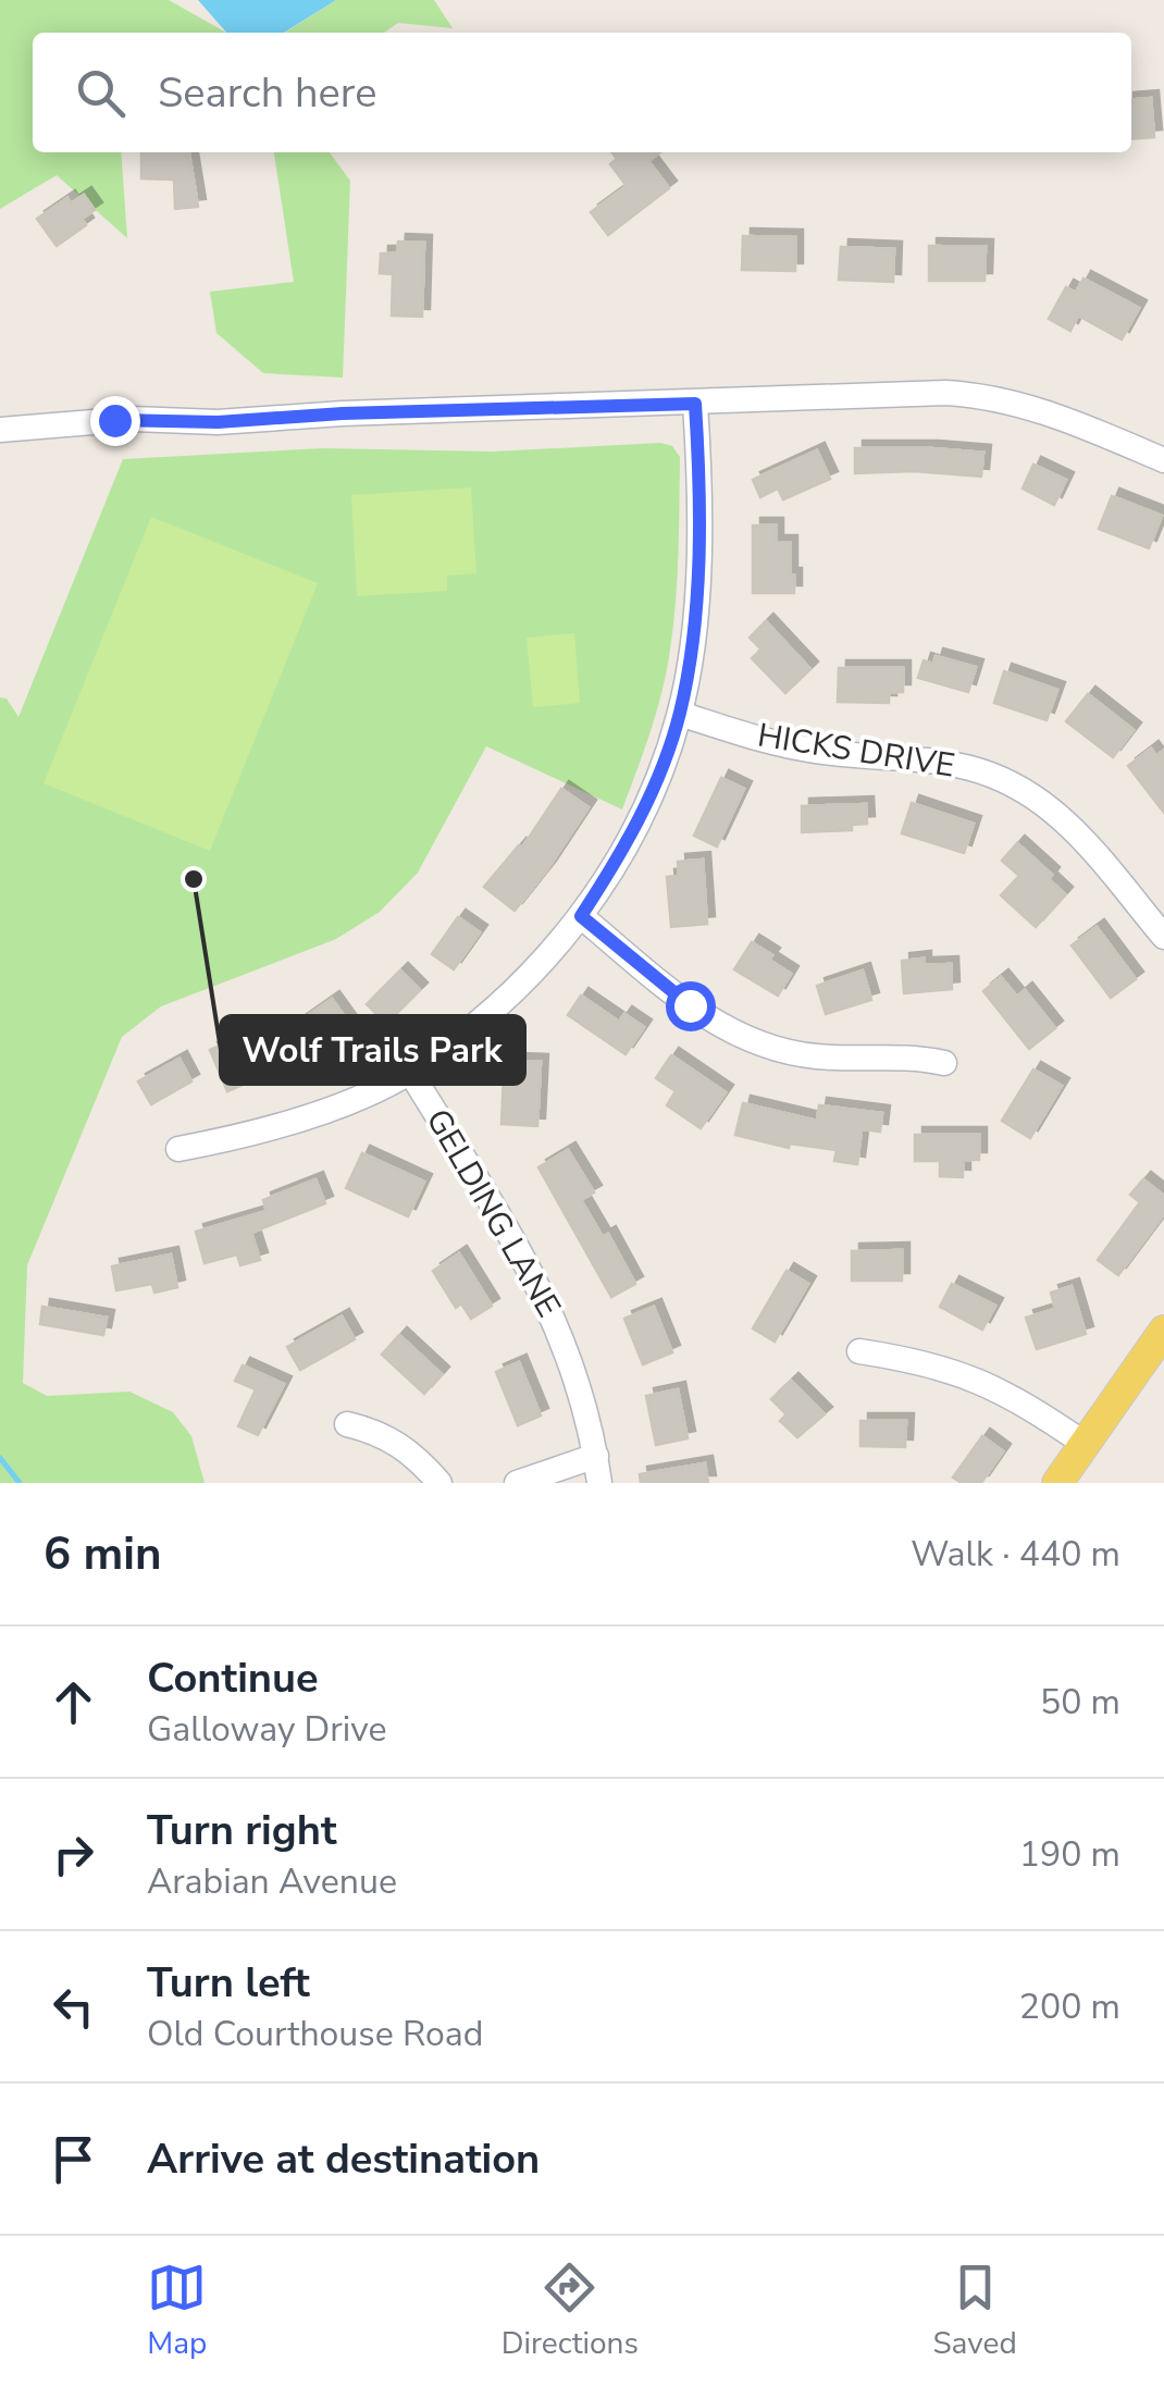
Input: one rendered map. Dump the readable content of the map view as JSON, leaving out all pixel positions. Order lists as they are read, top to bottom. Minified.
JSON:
{"streets":{"street":["HICKS DRIVE","GELDING LANE"]},"places":["Wolf Trails Park"],"page":{"search":"Search here","heading":["6 min","Walk · 440 m"],"list":[["Continue","Galloway Drive","50 m"],["Turn right","Arabian Avenue","190 m"],["Turn left","Old Courthouse Road","200 m"],"Arrive at destination"],"nav":["Map","Directions","Saved"]}}
